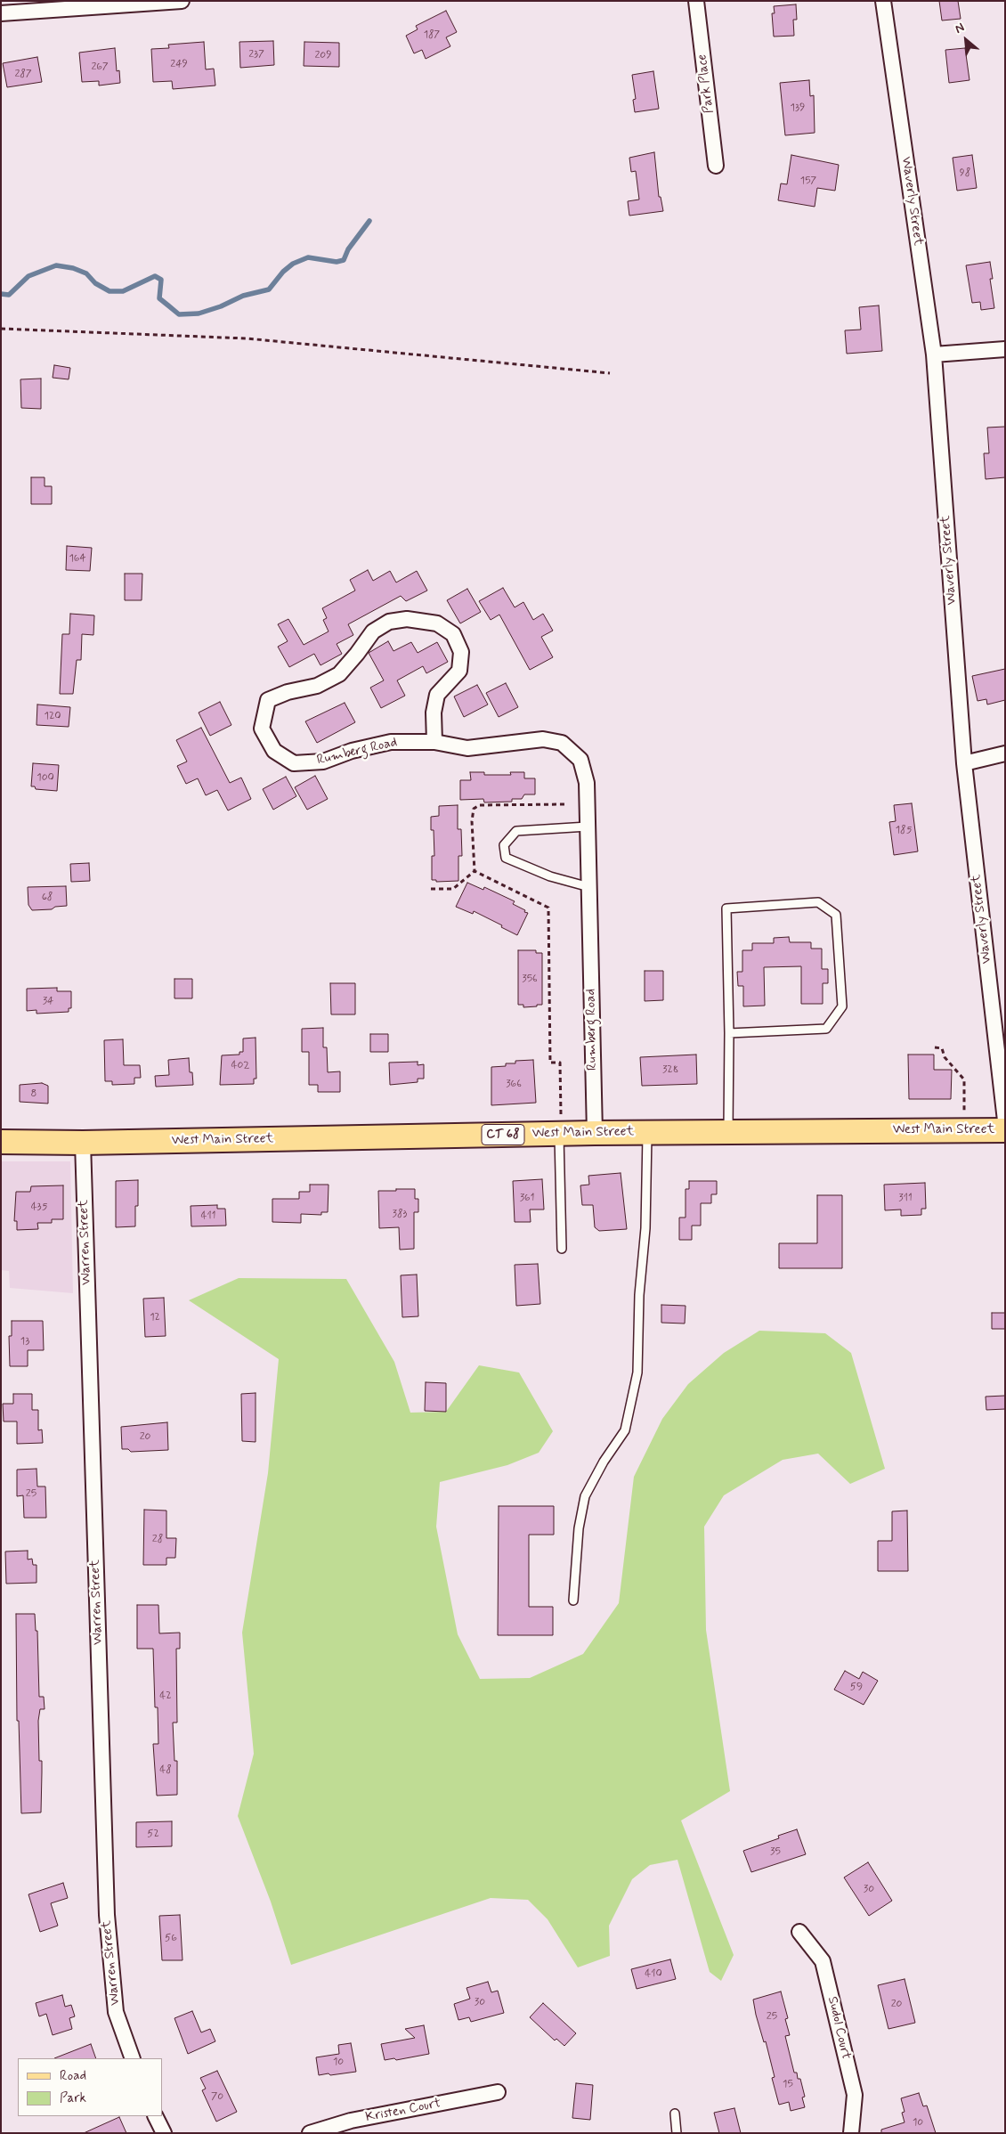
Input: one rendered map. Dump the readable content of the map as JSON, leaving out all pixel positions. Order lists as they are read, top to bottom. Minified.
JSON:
{"streets":{"main road":["West Main Street","CT 68"],"street":["Park Place","Waverly Street","Rumberg Road","Warren Street","Sudol Court","Kristen Court"]},"crossings":[["Rumberg Road","West Main Street"],["West Main Street","Warren Street"]],"house_numbers":["187","237","209","249","267","287","139","98","157","164","120","100","185","68","356","34","402","328","366","8","361","311","435","383","411","12","13","20","25","28","59","42","48","52","35","30","56","410","30","20","25","10","15","70","10"],"legend":["Road","Park"],"north":"top left"}
